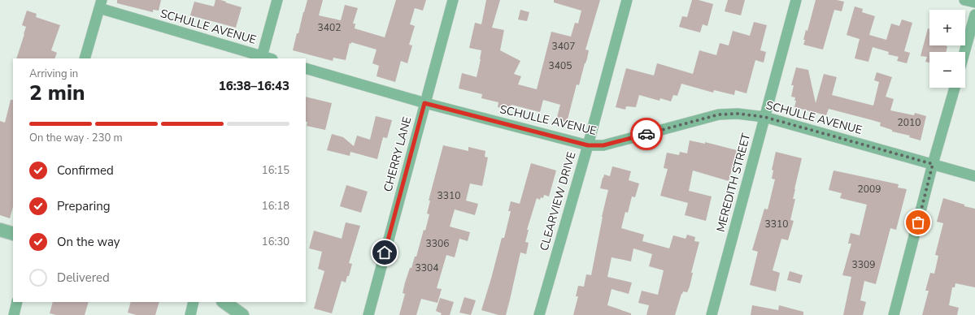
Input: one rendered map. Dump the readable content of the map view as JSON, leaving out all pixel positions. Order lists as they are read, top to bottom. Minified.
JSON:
{"streets":{"street":["SCHULLE AVENUE","CHERRY LANE","MEREDITH STREET","CLEARVIEW DRIVE"]},"crossings":[["SCHULLE AVENUE","CHERRY LANE"],["SCHULLE AVENUE","MEREDITH STREET"],["SCHULLE AVENUE","CLEARVIEW DRIVE"]],"house_numbers":["3402","3407","3405","2010","2009","3310","3310","3306","3309","3304"],"page":{"map_buttons":["+","−"],"heading":["2 min","Arriving in","16:38–16:43"],"bar":"On the way · 230 m","list":[["Confirmed","16:15"],["Preparing","16:18"],["On the way","16:30"],"Delivered"]}}
